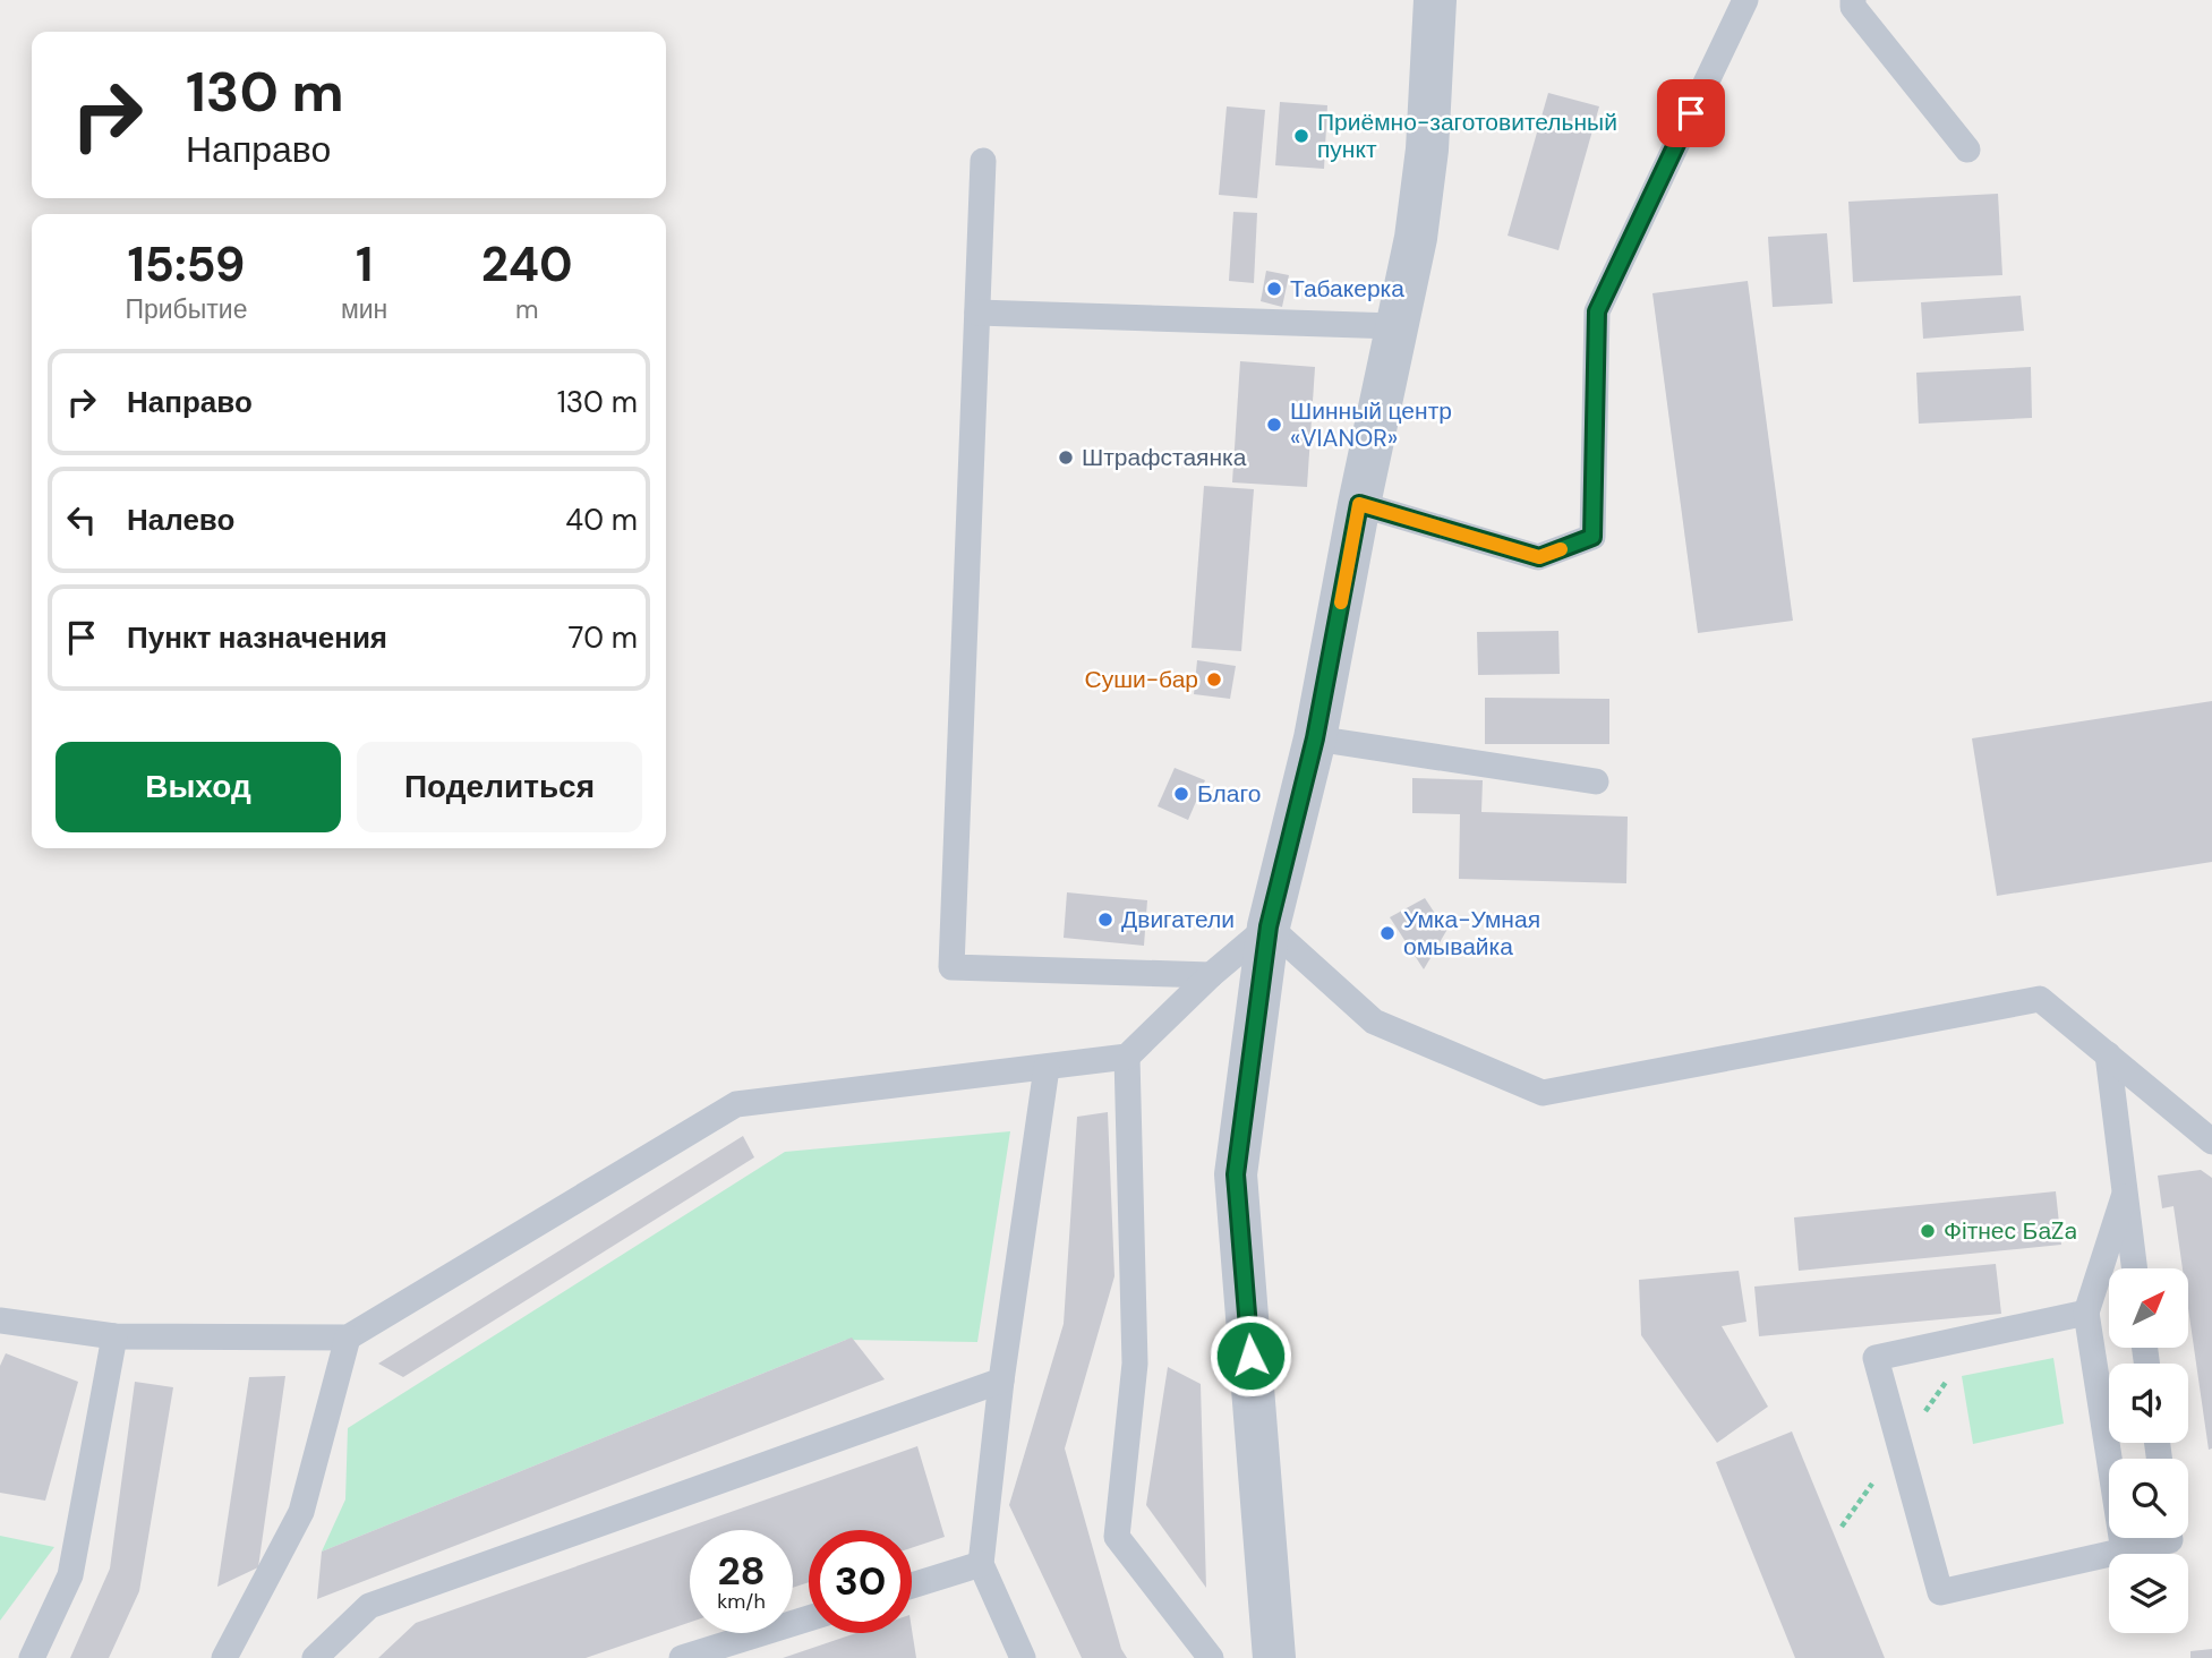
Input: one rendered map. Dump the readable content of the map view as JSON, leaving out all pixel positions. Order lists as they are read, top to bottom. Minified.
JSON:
{"places":["Приёмно-заготовительный пункт","Табакерка","Шинный центр «VIANOR»","Штрафстаянка","Суши-бар","Благо","Двигатели","Умка-Умная омывайка","Фітнес БаZa"],"north":"top right","page":{"turn":["130 m","Направо"],"eta":["15:59","Прибытие","1","мин","240","m"],"list":[{"name":"Направо","value":"130 m"},{"name":"Налево","value":"40 m"},{"name":"Пункт назначения","value":"70 m"}],"buttons":["Выход","Поделиться"],"speed":"28 km/h","limit":"30"}}
